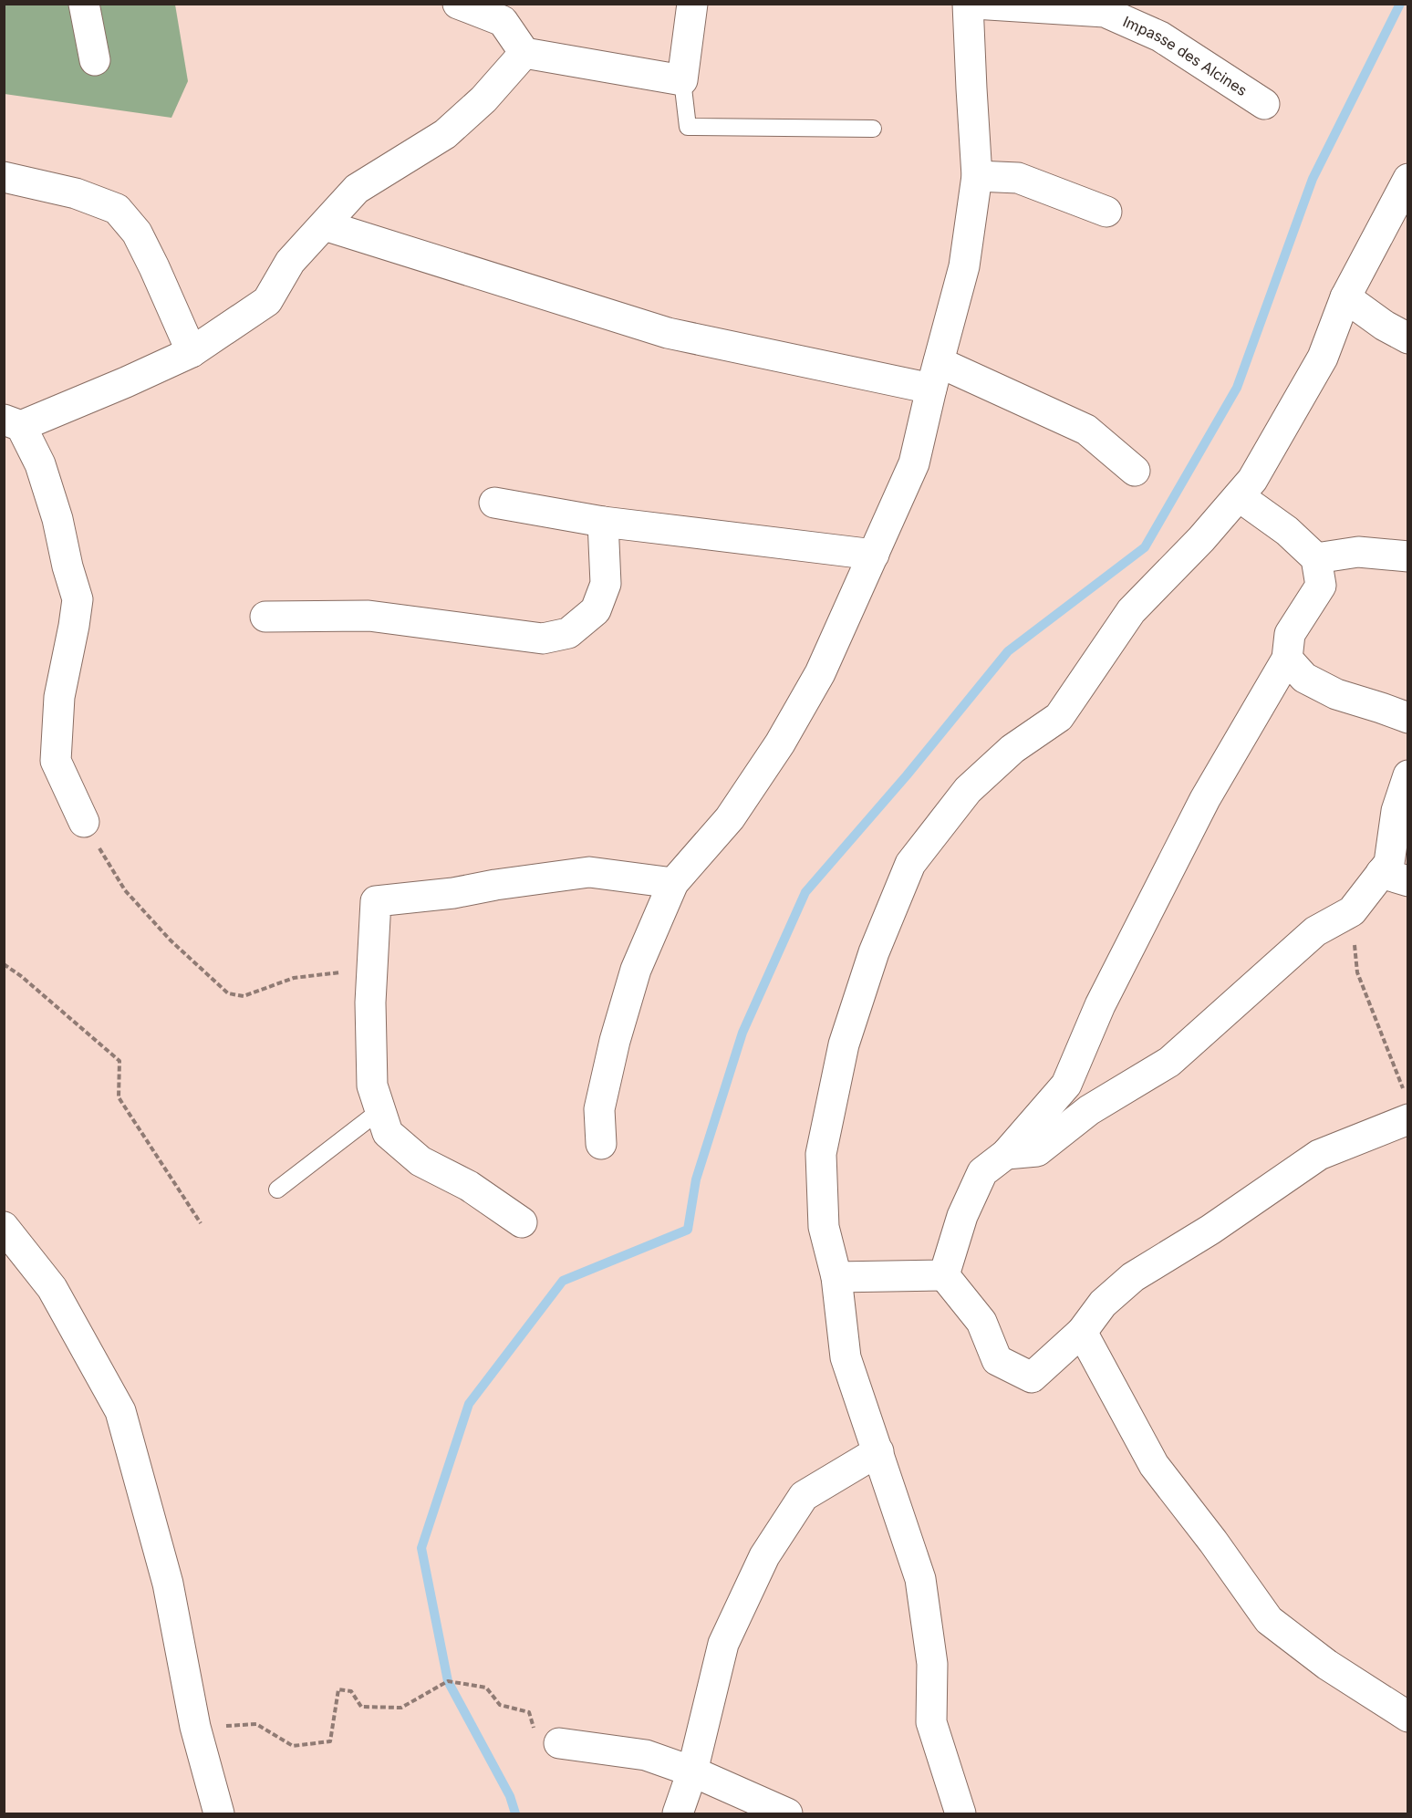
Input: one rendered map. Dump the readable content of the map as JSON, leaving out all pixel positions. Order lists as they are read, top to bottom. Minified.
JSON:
{"streets":{"street":["Impasse des Alcines"]}}
